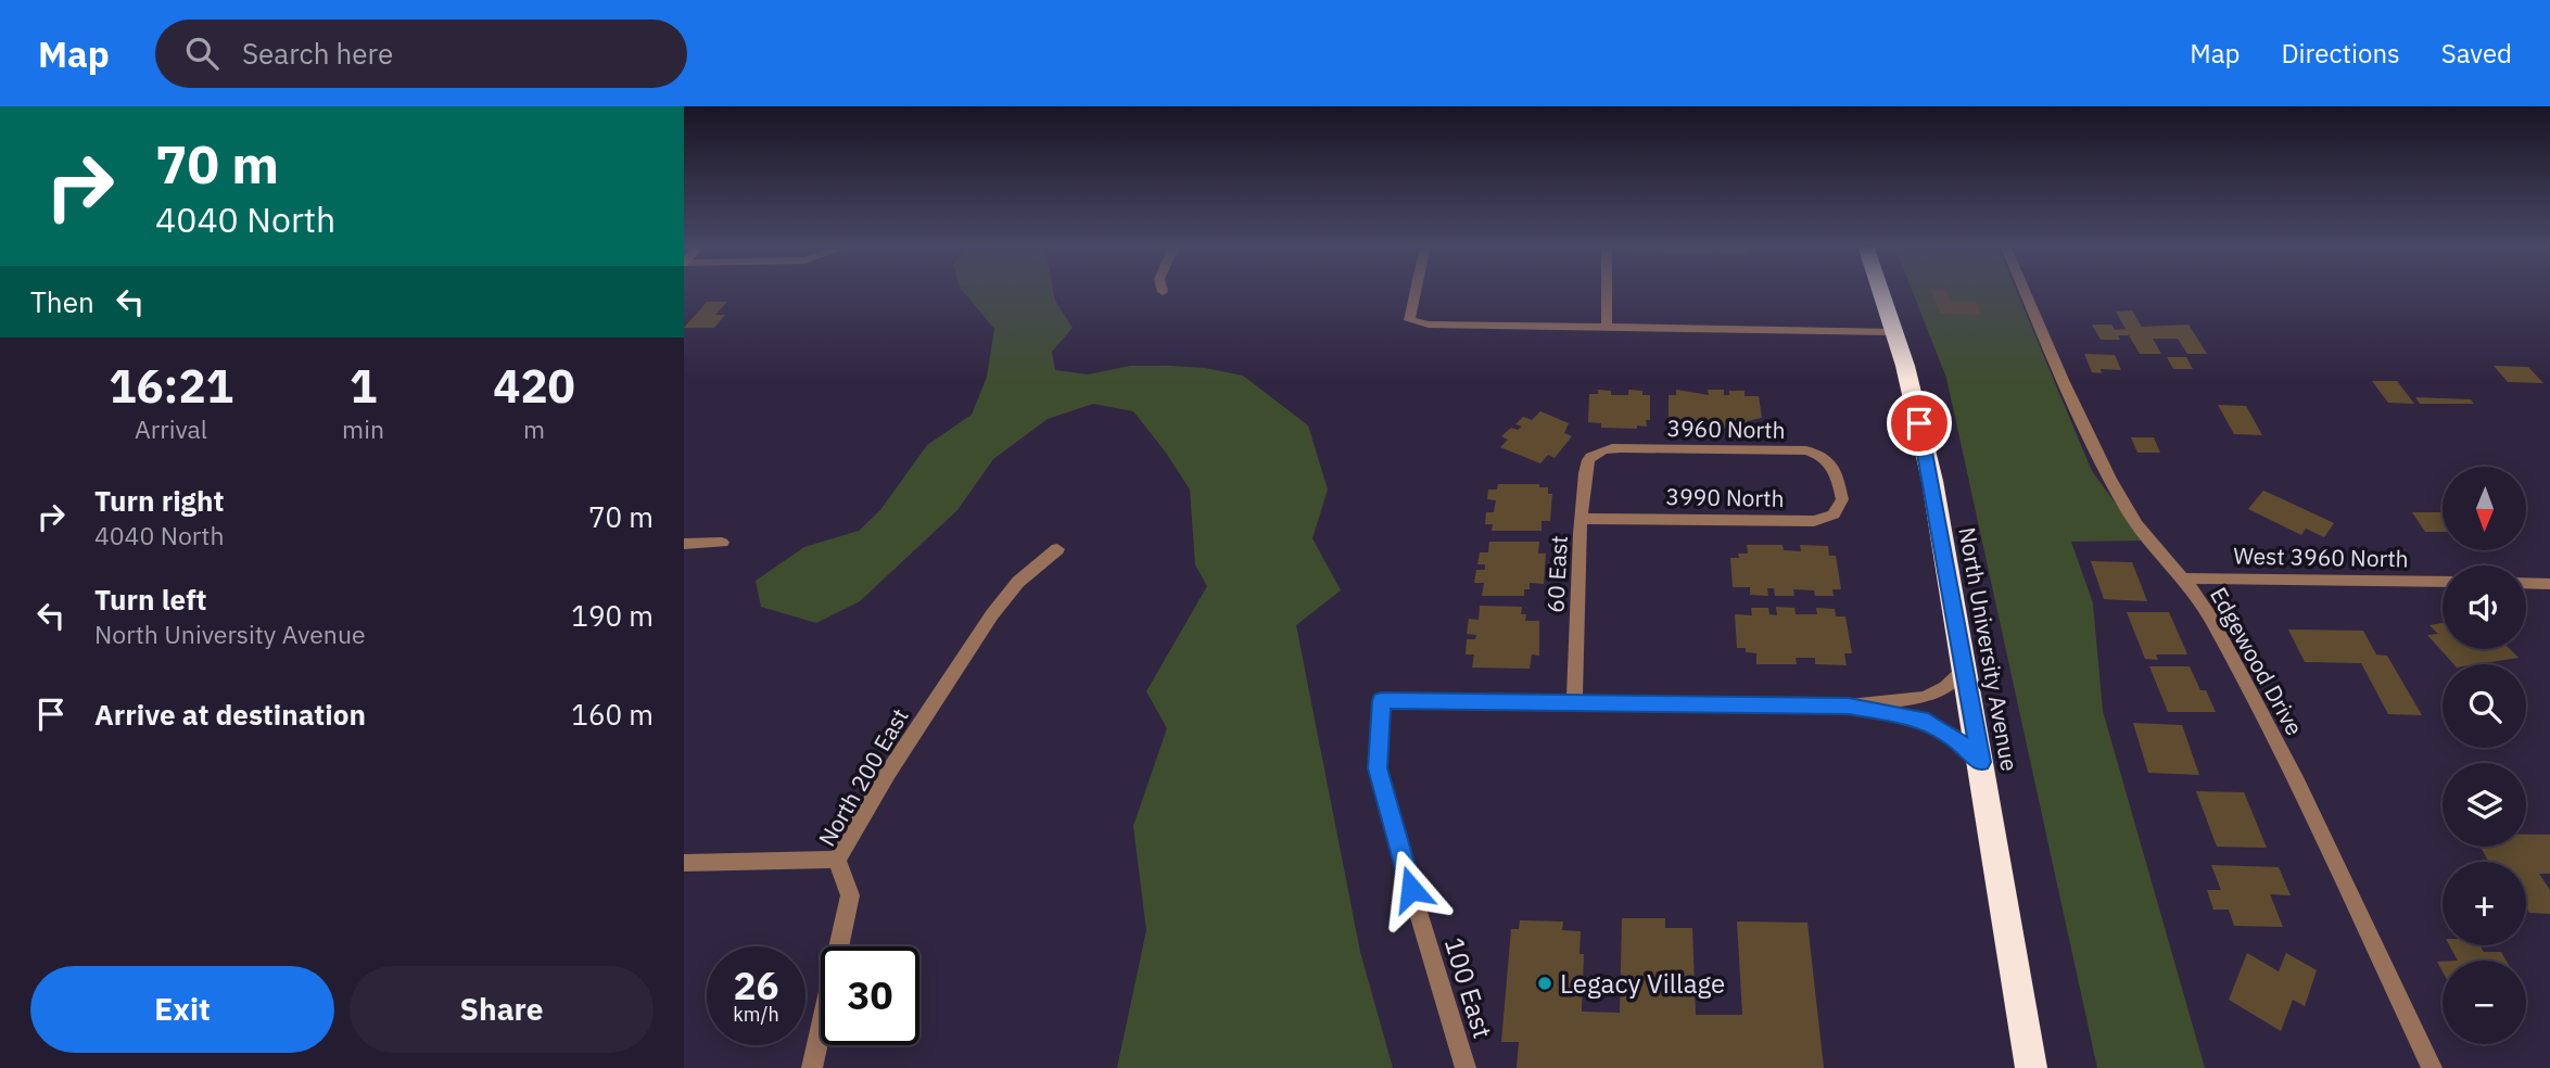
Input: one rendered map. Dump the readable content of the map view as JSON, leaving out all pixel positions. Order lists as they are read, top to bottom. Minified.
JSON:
{"streets":{"highway":["North University Avenue"],"street":["3960 North","3990 North","West 3960 North","60 East","Edgewood Drive","North 200 East","100 East"]},"crossings":[["3960 North","3990 North"],["3960 North","60 East"],["3990 North","60 East"],["West 3960 North","Edgewood Drive"],["60 East","100 East"]],"places":["Legacy Village"],"north":"bottom","page":{"header":"Map","search":"Search here","nav":["Map","Directions","Saved"],"turn":["70 m","4040 North"],"then":"Then","eta":["16:21","Arrival","1","min","420","m"],"list":[{"name":"Turn right","note":"4040 North","value":"70 m"},{"name":"Turn left","note":"North University Avenue","value":"190 m"},{"name":"Arrive at destination","value":"160 m"}],"map_buttons":["+","−"],"speed":"26 km/h","limit":"30","buttons":["Exit","Share"]}}
